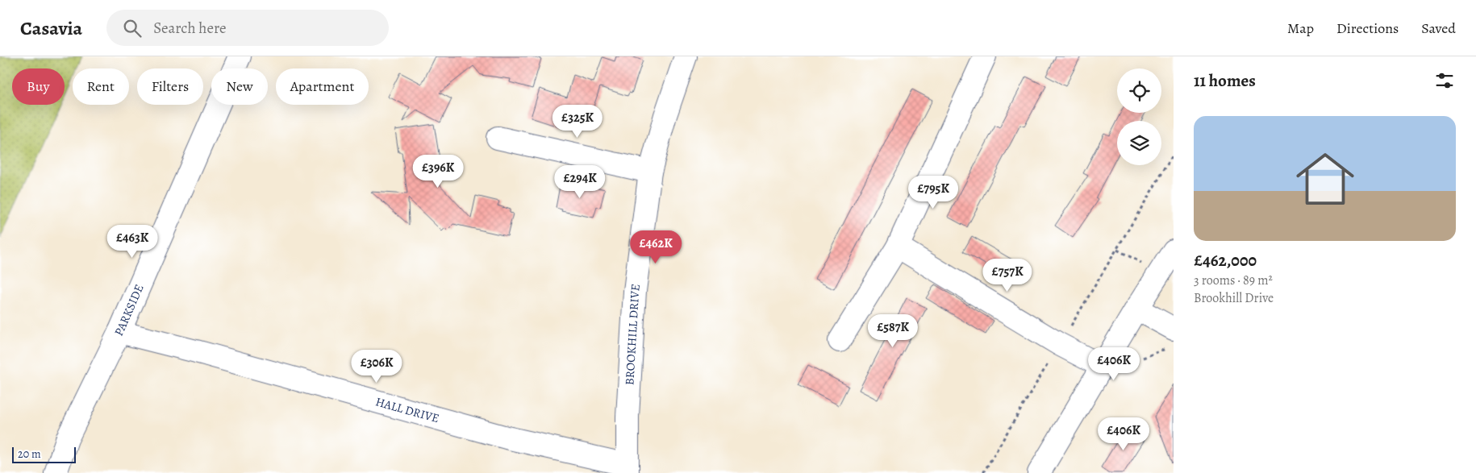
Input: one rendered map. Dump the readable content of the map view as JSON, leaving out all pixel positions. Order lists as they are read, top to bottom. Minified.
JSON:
{"streets":{"street":["PARKSIDE","BROOKHILL DRIVE","HALL DRIVE"]},"crossings":[["PARKSIDE","HALL DRIVE"],["BROOKHILL DRIVE","HALL DRIVE"]],"scale_bar":"20 m","page":{"header":"Casavia","search":"Search here","nav":["Map","Directions","Saved"],"heading":"11 homes","chip":["Buy","Rent","Filters","New","Apartment"],"price":["£325K","£396K","£294K","£795K","£463K","£462K","£757K","£587K","£406K","£306K","£406K"],"list":[{"name":"£462,000","note":"3 rooms · 89 m² · Brookhill Drive"}],"scale":"20 m"}}
